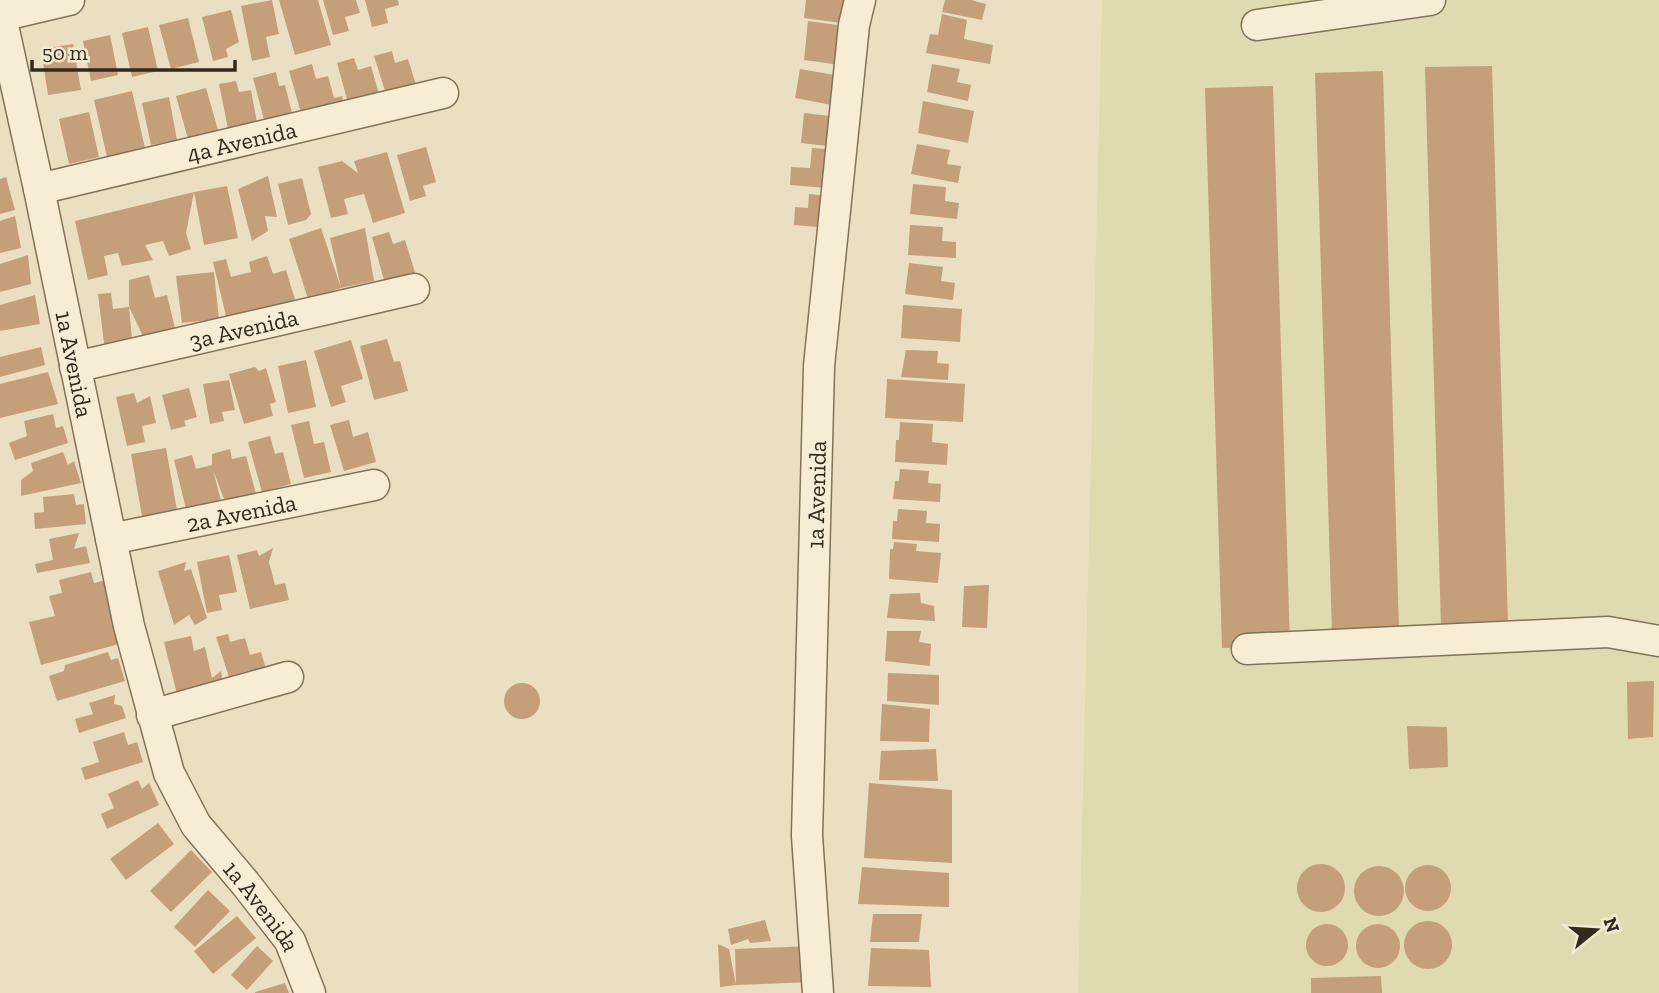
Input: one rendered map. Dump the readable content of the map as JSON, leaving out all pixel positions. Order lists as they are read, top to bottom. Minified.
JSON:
{"streets":{"street":["4a Avenida","3a Avenida","1a Avenida","2a Avenida"]},"crossings":[["4a Avenida","1a Avenida"],["3a Avenida","1a Avenida"],["1a Avenida","2a Avenida"]],"scale_bar":"50 m","north":"right"}
